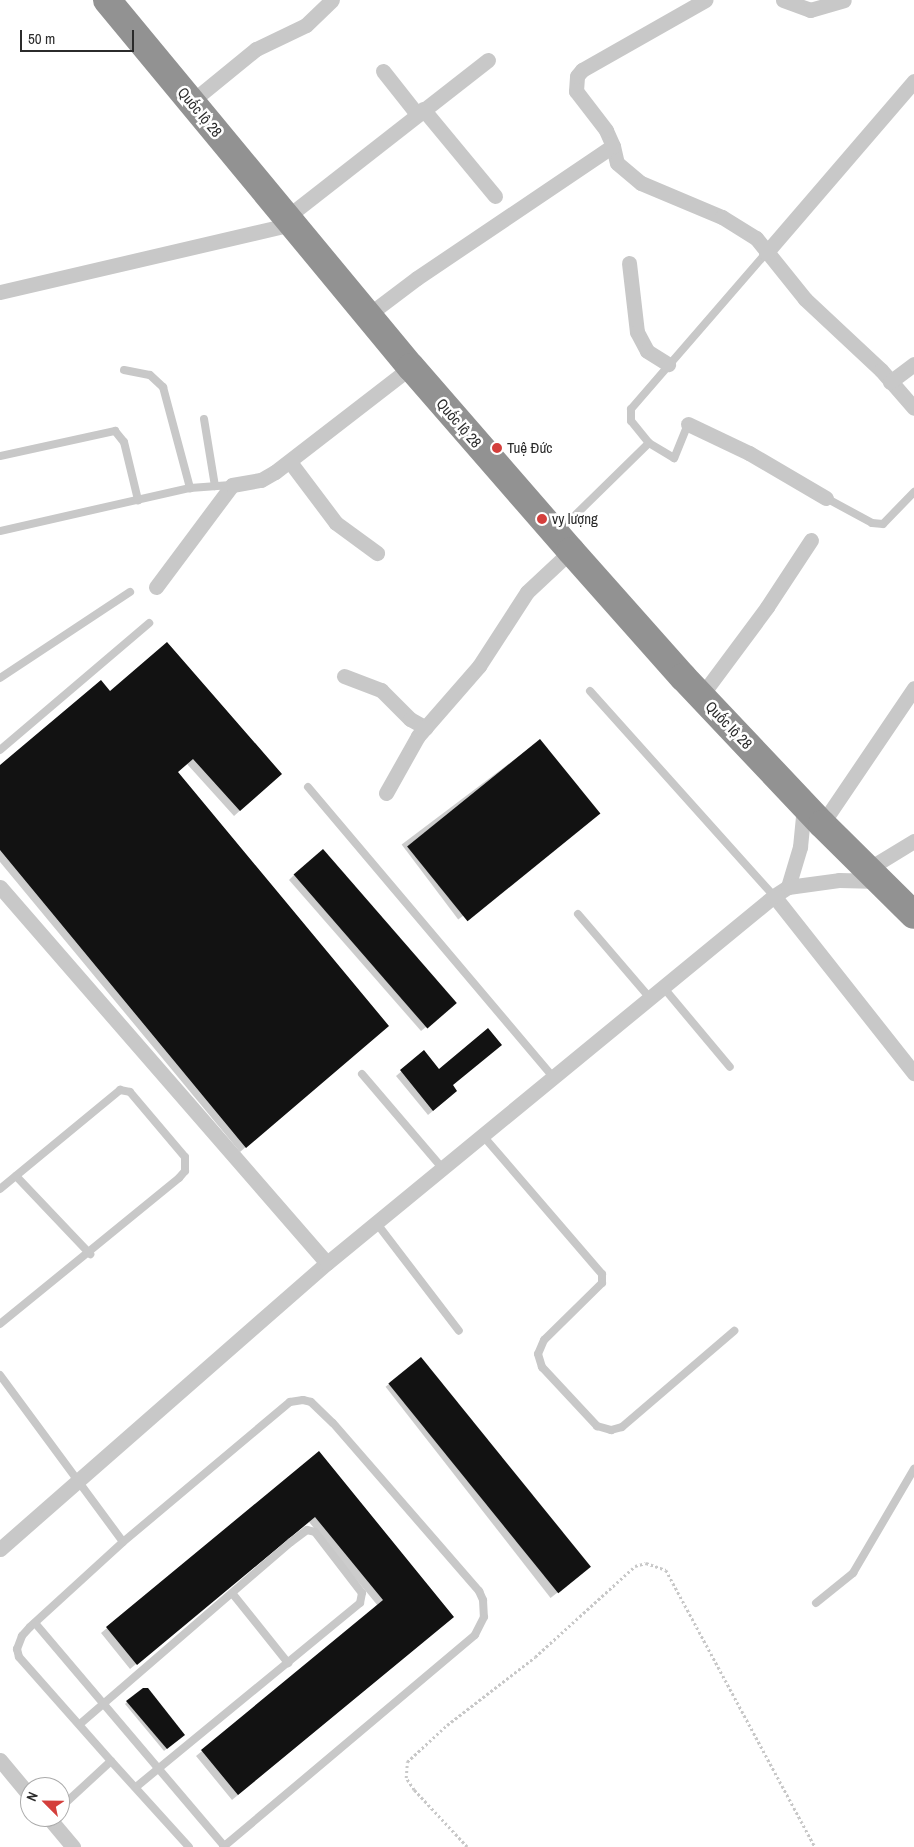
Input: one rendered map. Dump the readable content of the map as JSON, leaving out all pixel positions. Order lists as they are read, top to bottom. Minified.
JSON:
{"streets":{"highway":["Quốc lộ 28"]},"places":["Tuệ Đức","vy lượng"],"scale_bar":"50 m","north":"top left"}
